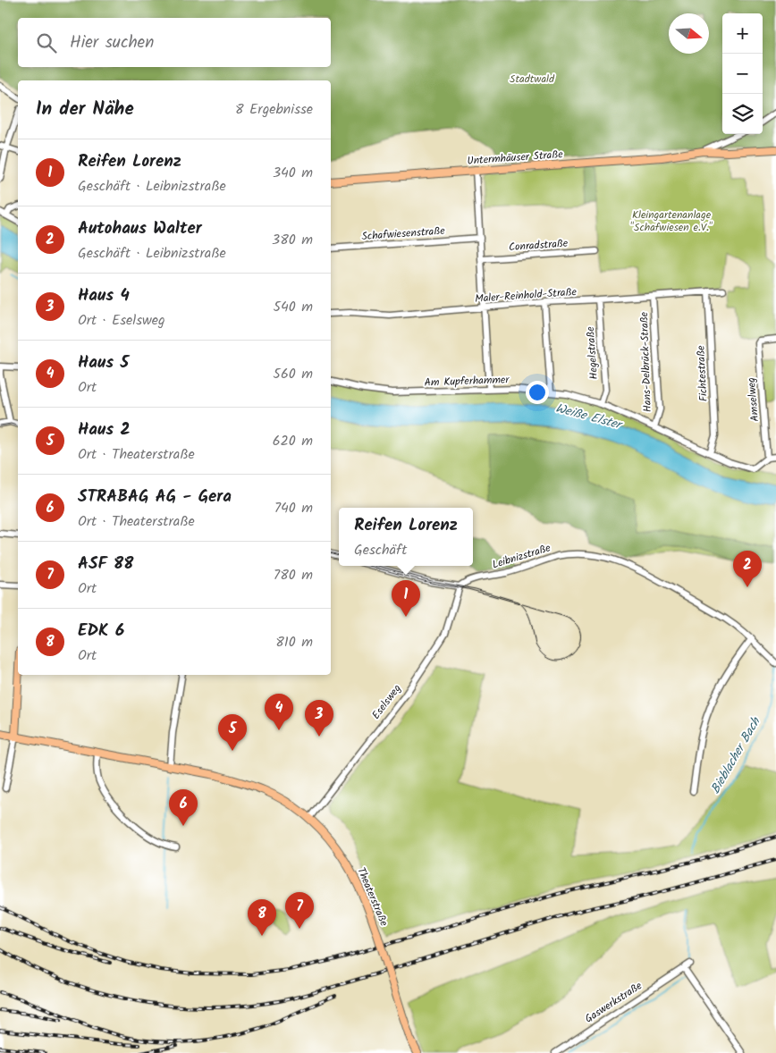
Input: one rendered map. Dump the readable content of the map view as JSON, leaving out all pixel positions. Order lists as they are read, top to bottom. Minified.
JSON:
{"streets":{"main road":["Untermhäuser Straße","Theaterstraße"],"street":["Schafwiesenstraße","Conradstraße","Maler-Reinhold-Straße","Hegelstraße","Hans-Delbrück-Straße","Fichtestraße","Am Kupferhammer","Amselweg","Leibnizstraße","Eselsweg","Gaswerkstraße"]},"crossings":[["Maler-Reinhold-Straße","Hegelstraße"],["Maler-Reinhold-Straße","Hans-Delbrück-Straße"],["Maler-Reinhold-Straße","Fichtestraße"],["Hegelstraße","Am Kupferhammer"],["Hans-Delbrück-Straße","Am Kupferhammer"],["Fichtestraße","Am Kupferhammer"],["Am Kupferhammer","Amselweg"],["Leibnizstraße","Eselsweg"],["Eselsweg","Theaterstraße"]],"water":["Weiße Elster","Bieblacher Bach"],"parks":["Stadtwald","Kleingartenanlage \"Schafwiesen e.V.\""],"north":"right","page":{"map_buttons":["+","−"],"search":"Hier suchen","heading":["In der Nähe","8 Ergebnisse"],"list":[{"mark":"1","name":"Reifen Lorenz","note":"Geschäft · Leibnizstraße","value":"340 m"},{"mark":"2","name":"Autohaus Walter","note":"Geschäft · Leibnizstraße","value":"380 m"},{"mark":"3","name":"Haus 4","note":"Ort · Eselsweg","value":"540 m"},{"mark":"4","name":"Haus 5","note":"Ort","value":"560 m"},{"mark":"5","name":"Haus 2","note":"Ort · Theaterstraße","value":"620 m"},{"mark":"6","name":"STRABAG AG - Gera","note":"Ort · Theaterstraße","value":"740 m"},{"mark":"7","name":"ASF 88","note":"Ort","value":"780 m"},{"mark":"8","name":"EDK 6","note":"Ort","value":"810 m"}],"popup":["Reifen Lorenz","Geschäft"],"pins":["2","1","4","3","5","6","7","8"]}}
